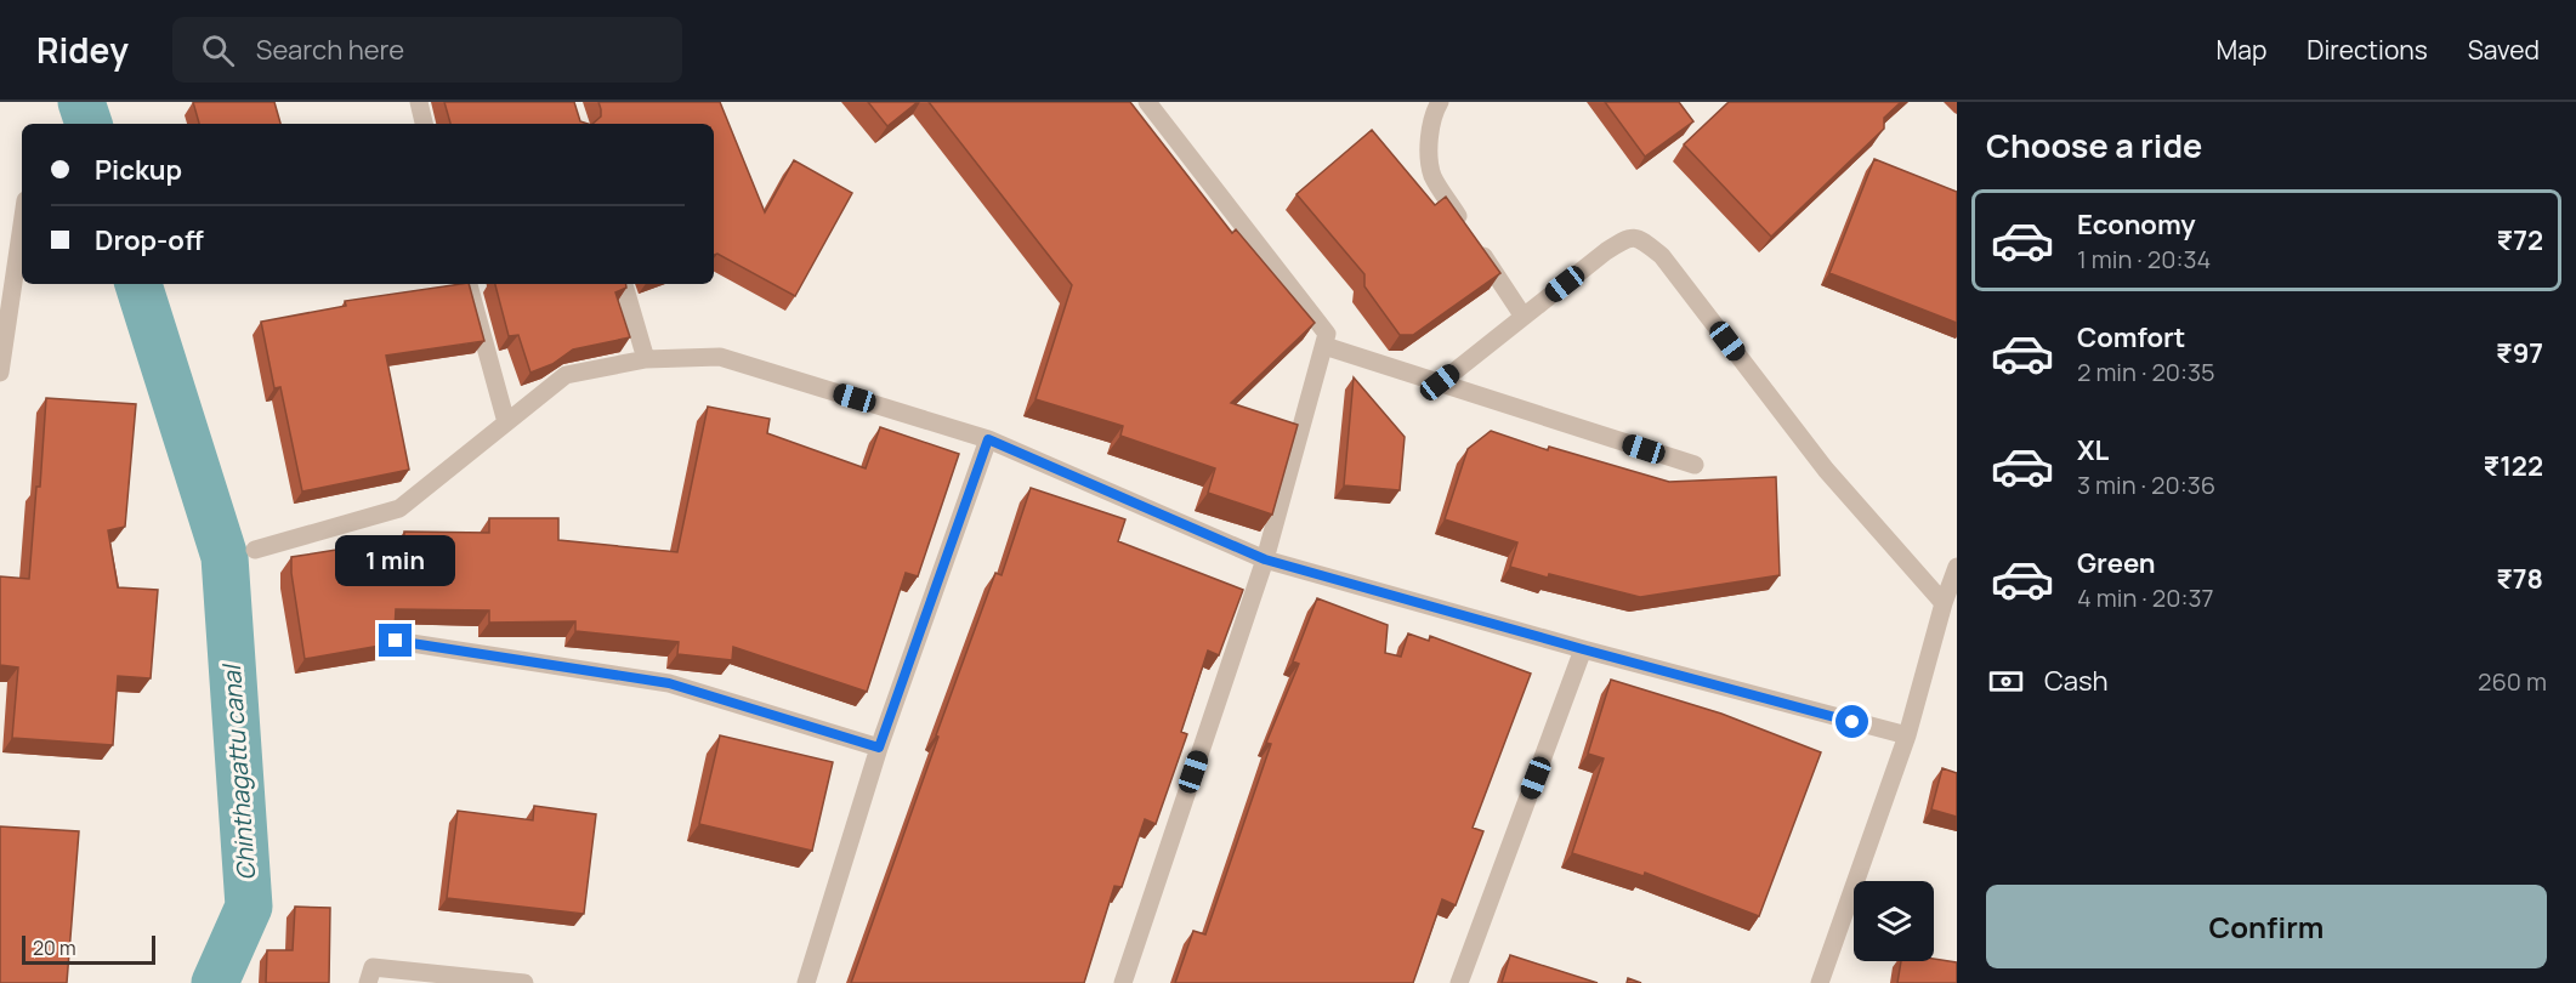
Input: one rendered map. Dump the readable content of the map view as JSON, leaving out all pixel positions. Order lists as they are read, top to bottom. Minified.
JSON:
{"water":["Chinthagattu canal"],"scale_bar":"20 m","page":{"header":"Ridey","search":"Search here","nav":["Map","Directions","Saved"],"heading":"Choose a ride","banner":["Pickup","Drop-off"],"list":[{"name":"Economy","note":"1 min · 20:34","value":"₹72"},{"name":"Comfort","note":"2 min · 20:35","value":"₹97"},{"name":"XL","note":"3 min · 20:36","value":"₹122"},{"name":"Green","note":"4 min · 20:37","value":"₹78"}],"bubble":"1 min","pay":["Cash","260 m"],"buttons":"Confirm","scale":"20 m"}}
